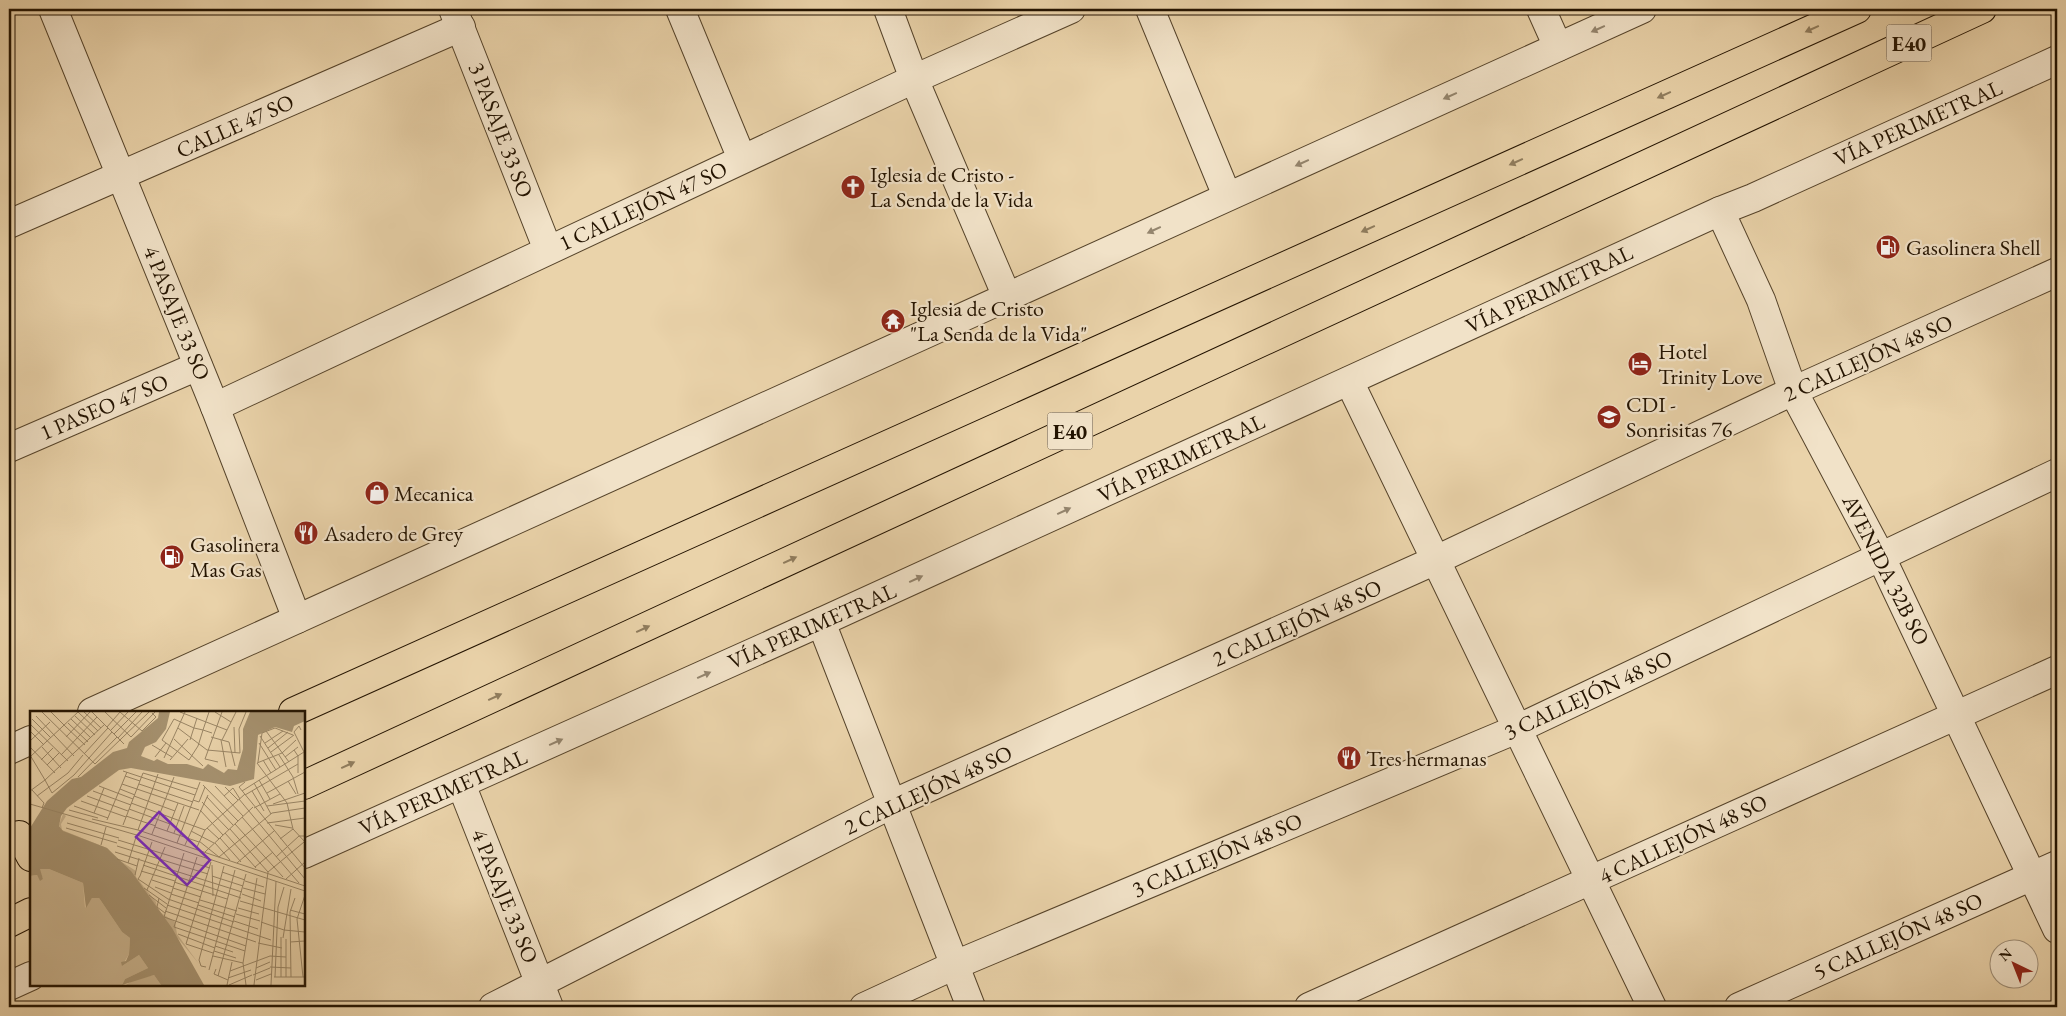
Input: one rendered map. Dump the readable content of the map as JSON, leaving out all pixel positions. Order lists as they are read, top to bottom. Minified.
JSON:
{"streets":{"highway":["E40"],"street":["VÍA PERIMETRAL","CALLE 47 SO","3 PASAJE 33 SO","1 CALLEJÓN 47 SO","4 PASAJE 33 SO","2 CALLEJÓN 48 SO","1 PASEO 47 SO","AVENIDA 32B SO","3 CALLEJÓN 48 SO","4 CALLEJÓN 48 SO","5 CALLEJÓN 48 SO"]},"crossings":[["VÍA PERIMETRAL","4 PASAJE 33 SO"],["VÍA PERIMETRAL","AVENIDA 32B SO"],["CALLE 47 SO","3 PASAJE 33 SO"],["CALLE 47 SO","4 PASAJE 33 SO"],["3 PASAJE 33 SO","1 CALLEJÓN 47 SO"],["1 CALLEJÓN 47 SO","4 PASAJE 33 SO"],["4 PASAJE 33 SO","2 CALLEJÓN 48 SO"],["4 PASAJE 33 SO","1 PASEO 47 SO"],["2 CALLEJÓN 48 SO","AVENIDA 32B SO"],["AVENIDA 32B SO","3 CALLEJÓN 48 SO"],["AVENIDA 32B SO","4 CALLEJÓN 48 SO"],["AVENIDA 32B SO","5 CALLEJÓN 48 SO"]],"places":{"church":["Iglesia de Cristo - La Senda de la Vida"],"fuel station":["Gasolinera Shell","Gasolinera Mas Gas"],"temple":["Iglesia de Cristo \"La Senda de la Vida\""],"hotel":["Hotel Trinity Love"],"school or university":["CDI - Sonrisitas 76"],"shop":["Mecanica"],"restaurant":["Asadero de Grey","Tres hermanas"]},"north":"top left"}
